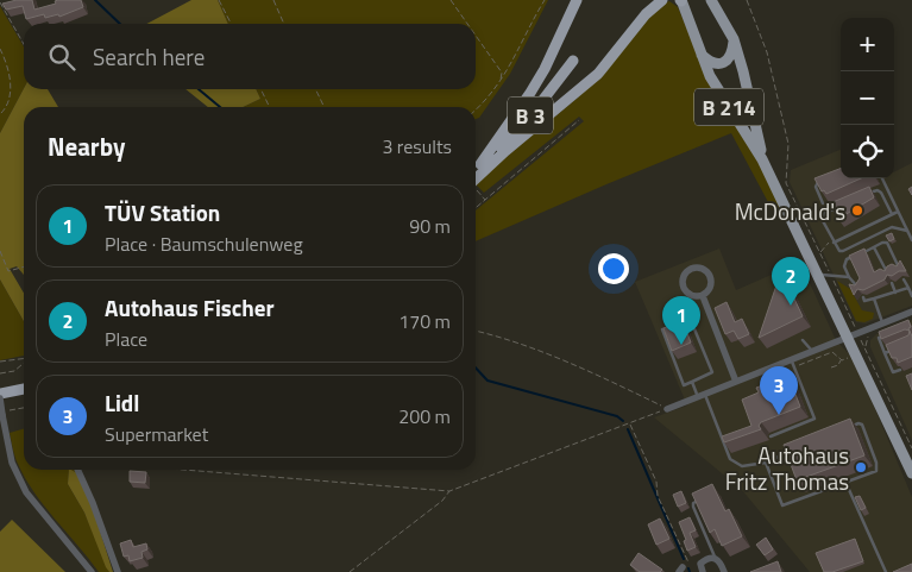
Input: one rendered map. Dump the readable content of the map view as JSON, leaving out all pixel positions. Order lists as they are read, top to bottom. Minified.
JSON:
{"streets":{"highway":["B 3"],"main road":["B 214"]},"places":["McDonald's","Autohaus Fritz Thomas"],"page":{"map_buttons":["+","−"],"search":"Search here","heading":["Nearby","3 results"],"list":[{"mark":"1","name":"TÜV Station","note":"Place · Baumschulenweg","value":"90 m"},{"mark":"2","name":"Autohaus Fischer","note":"Place","value":"170 m"},{"mark":"3","name":"Lidl","note":"Supermarket","value":"200 m"}],"pins":["2","1","3"]}}
